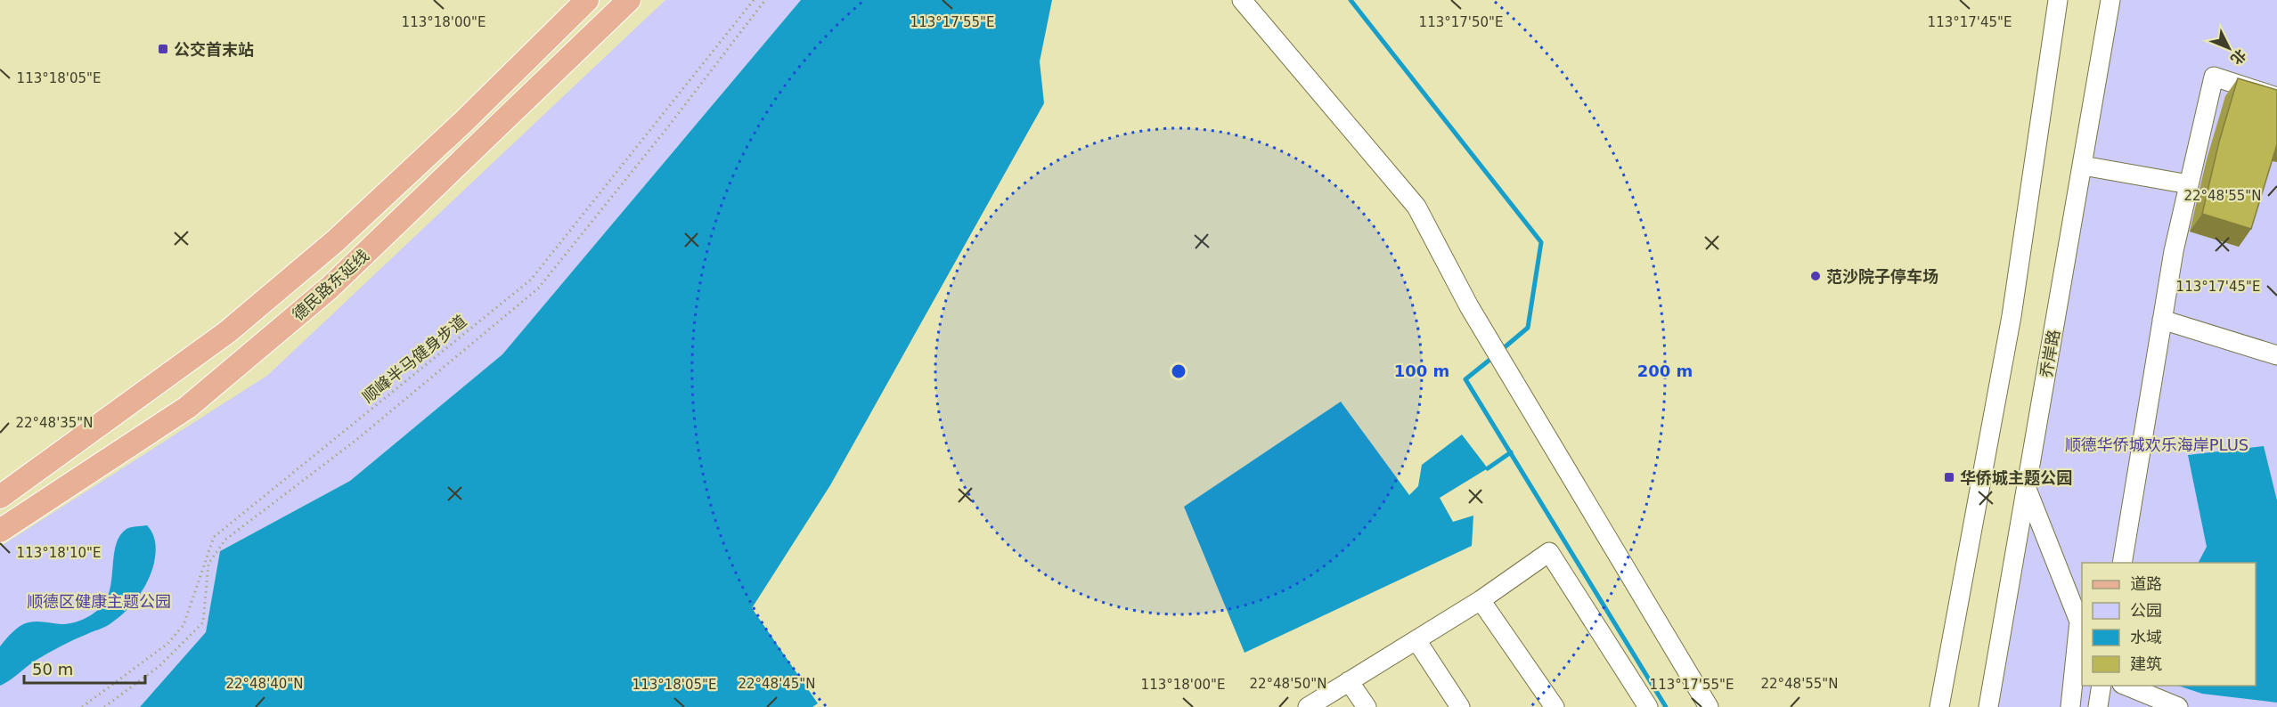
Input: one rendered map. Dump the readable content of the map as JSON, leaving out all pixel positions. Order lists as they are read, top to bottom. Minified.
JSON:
{"streets":{"main road":["德民路东延线"],"street":["乔岸路"],"path":["顺峰半马健身步道"]},"parks":["顺德华侨城欢乐海岸PLUS","顺德区健康主题公园"],"places":{"transit":["公交首末站","华侨城主题公园"],"other":["范沙院子停车场"]},"legend":["道路","公园","水域","建筑"],"scale_bar":"50 m","north":"bottom right","coordinates":["113°18'00\"E","113°17'50\"E","113°17'45\"E","113°17'55\"E","113°18'05\"E","22°48'55\"N","22°48'35\"N","113°18'10\"E","22°48'40\"N","22°48'45\"N","22°48'50\"N"],"rings":["100 m","200 m"]}
